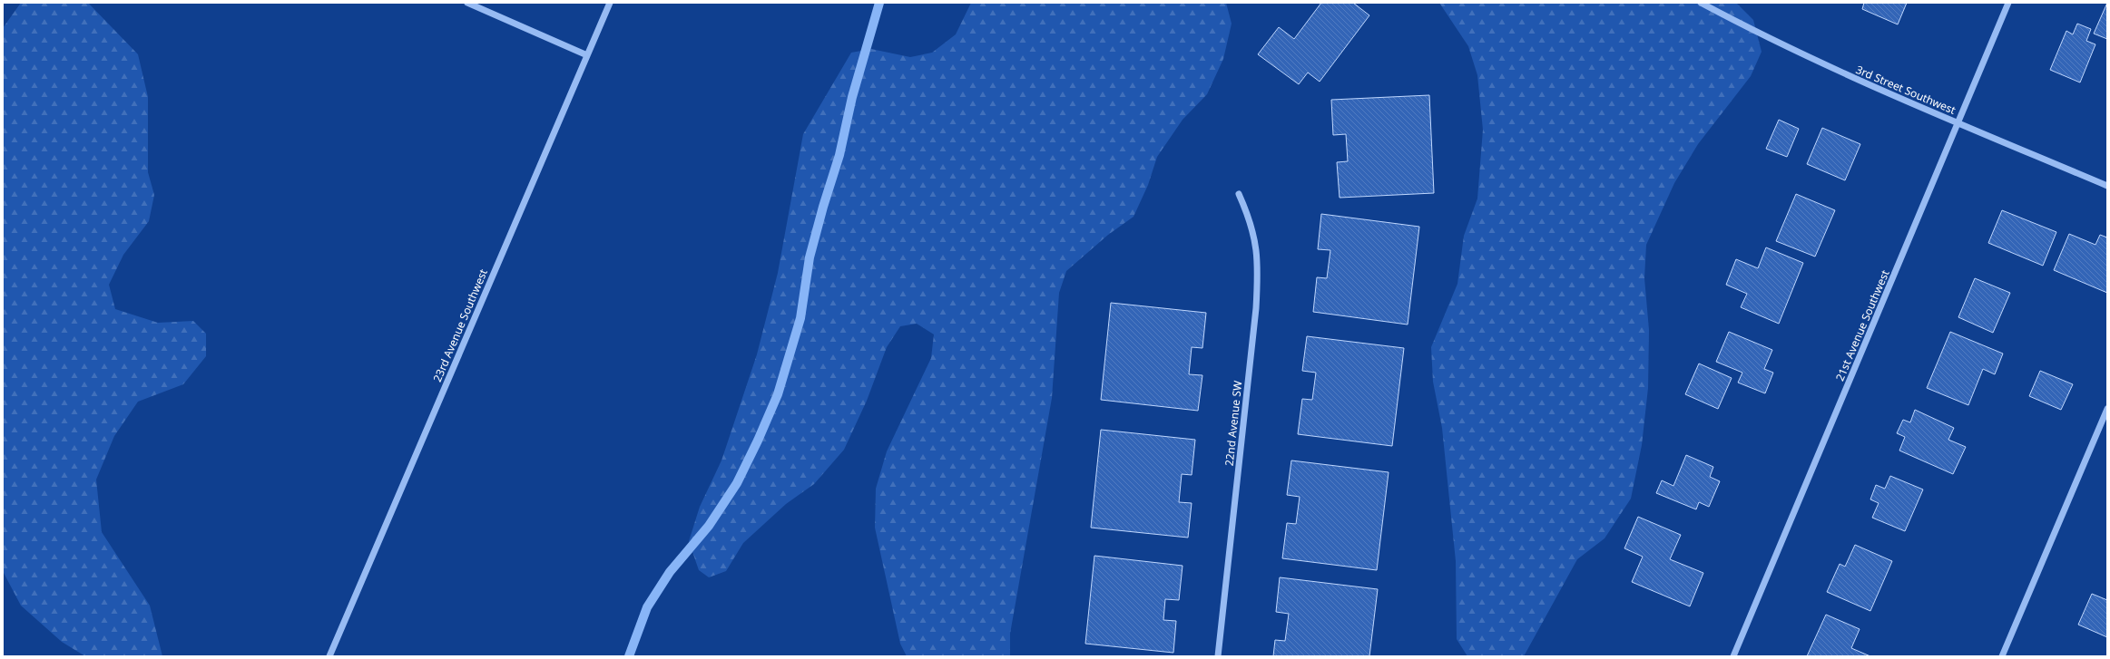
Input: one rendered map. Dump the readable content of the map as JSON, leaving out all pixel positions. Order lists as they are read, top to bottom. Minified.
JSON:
{"streets":{"street":["3rd Street Southwest","23rd Avenue Southwest","21st Avenue Southwest","22nd Avenue SW"]},"crossings":[["3rd Street Southwest","21st Avenue Southwest"]]}
